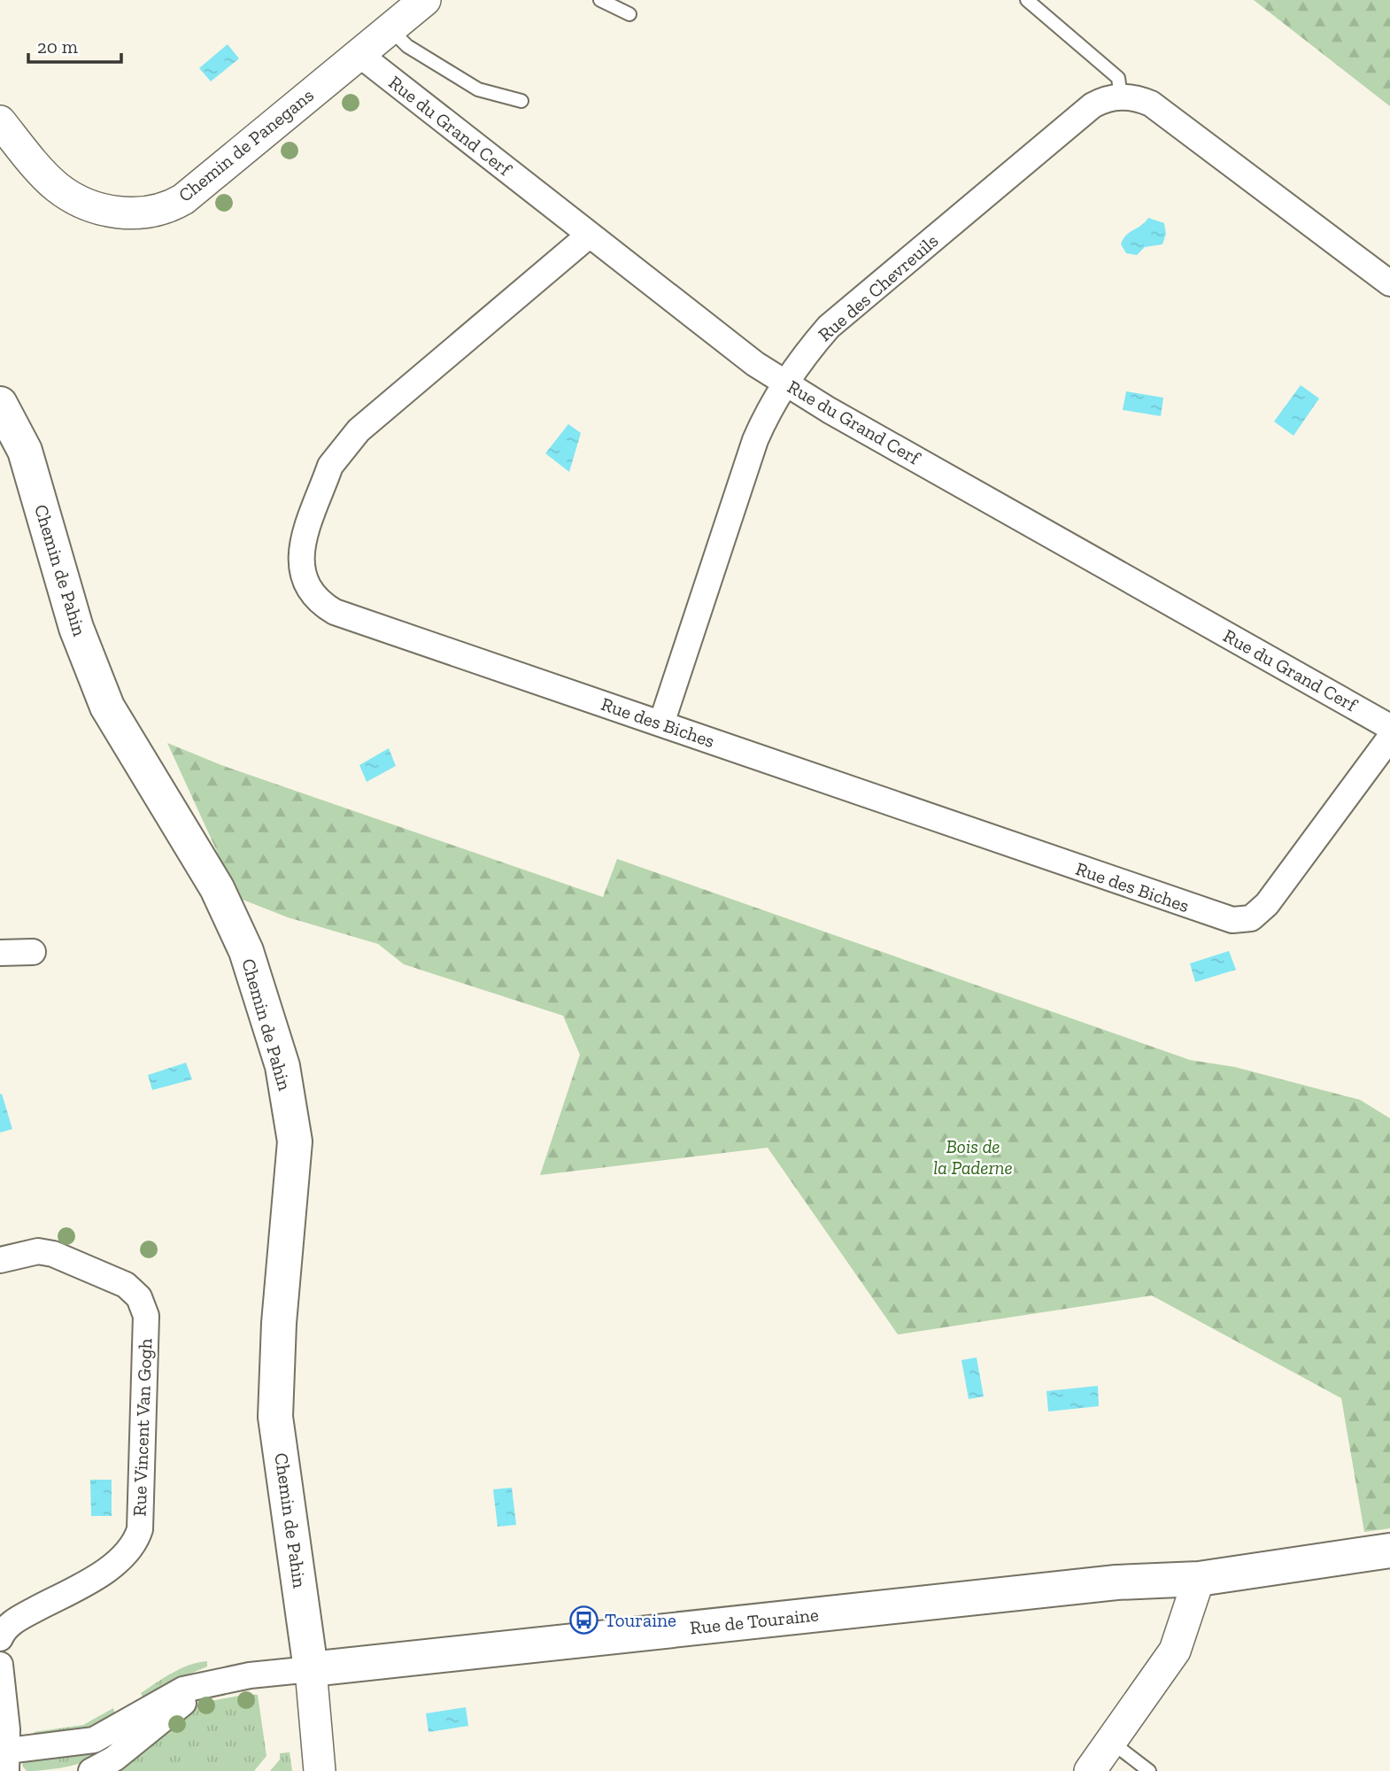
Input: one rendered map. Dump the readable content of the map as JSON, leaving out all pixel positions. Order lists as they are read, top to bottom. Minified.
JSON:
{"streets":{"main road":["Chemin de Pahin","Rue de Touraine"],"street":["Rue du Grand Cerf","Chemin de Panegans","Rue des Chevreuils","Rue des Biches","Rue Vincent Van Gogh"]},"crossings":[["Rue du Grand Cerf","Chemin de Panegans"],["Rue du Grand Cerf","Rue des Chevreuils"],["Rue du Grand Cerf","Rue des Biches"],["Rue des Chevreuils","Rue des Biches"],["Chemin de Pahin","Rue de Touraine"]],"parks":["Bois de la Paderne"],"places":{"bus stop":["Touraine"]},"scale_bar":"20 m"}
